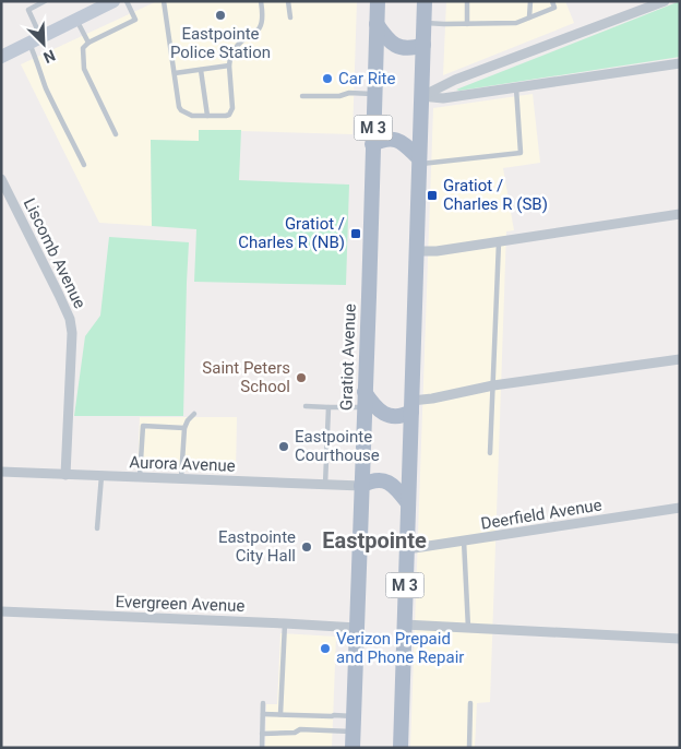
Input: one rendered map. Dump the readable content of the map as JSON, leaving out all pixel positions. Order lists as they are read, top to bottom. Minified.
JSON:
{"streets":{"main road":["M 3","Gratiot Avenue"],"street":["Liscomb Avenue","Aurora Avenue","Deerfield Avenue","Evergreen Avenue"]},"crossings":[["M 3","Deerfield Avenue"],["Liscomb Avenue","Aurora Avenue"],["Gratiot Avenue","Aurora Avenue"],["Gratiot Avenue","Evergreen Avenue"]],"districts":["Eastpointe"],"places":{"other":["Eastpointe Police Station","Car Rite","Saint Peters School","Eastpointe Courthouse","Eastpointe City Hall","Verizon Prepaid and Phone Repair"],"transit":["Gratiot / Charles R (SB)","Gratiot / Charles R (NB)"]},"north":"bottom right"}
